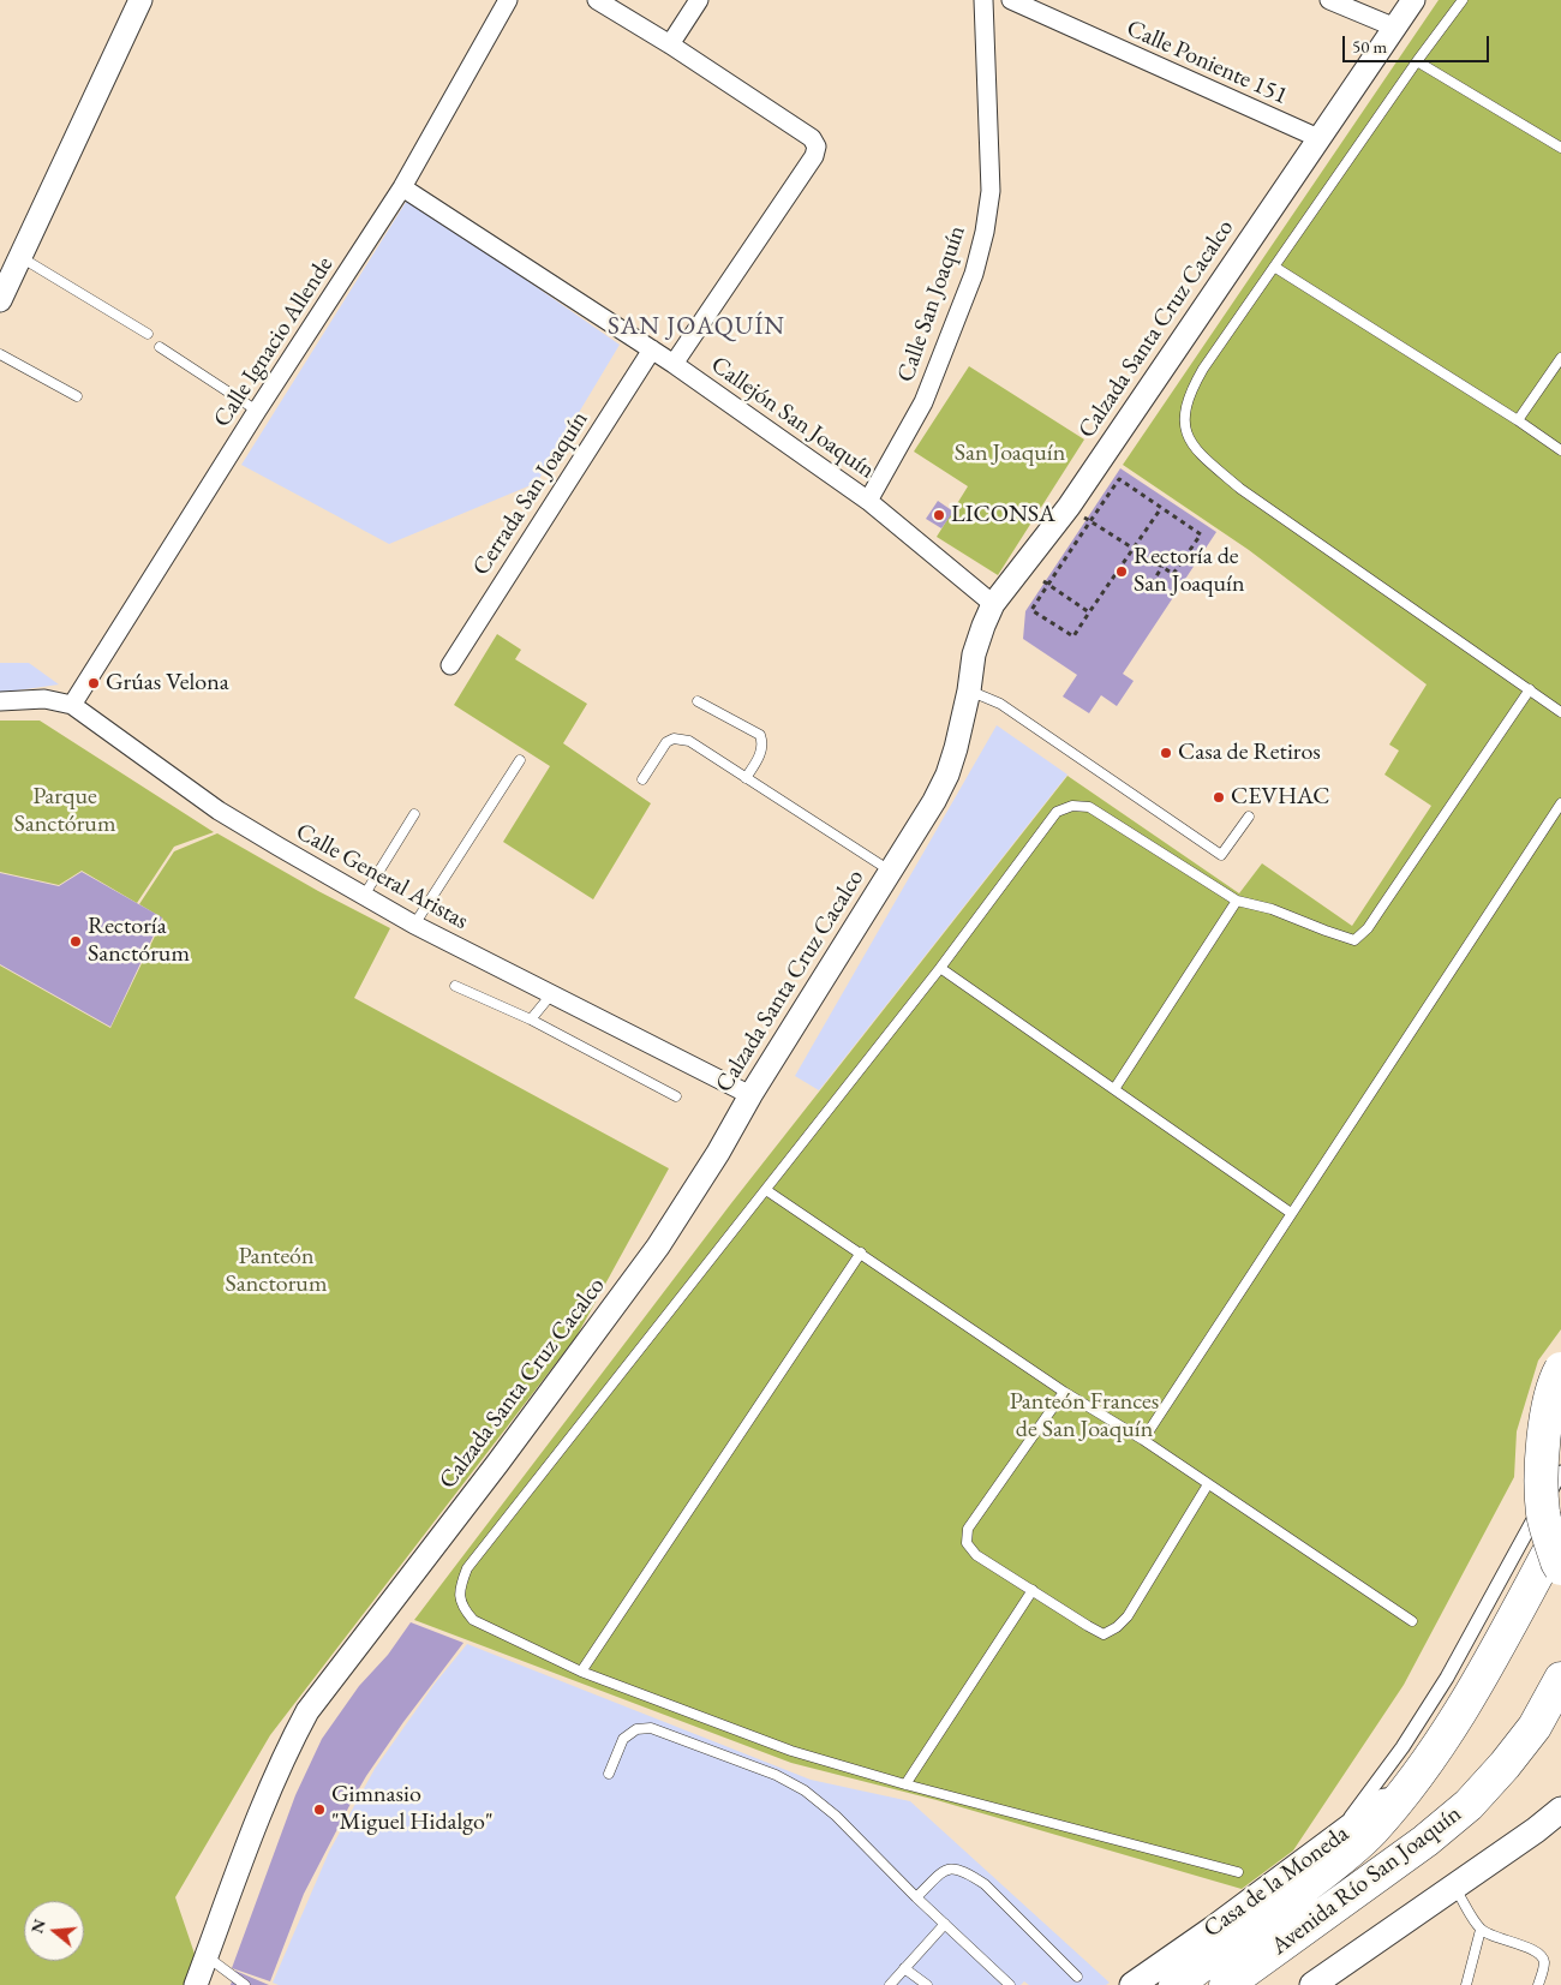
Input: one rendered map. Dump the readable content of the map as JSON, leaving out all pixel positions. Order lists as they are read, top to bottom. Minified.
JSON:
{"streets":{"highway":["Avenida Río San Joaquín"],"main road":["Casa de la Moneda"],"street":["Calle Poniente 151","Calle San Joaquín","Calzada Santa Cruz Cacalco","Calle Ignacio Allende","Callejón San Joaquín","Cerrada San Joaquín","Calle General Aristas"]},"crossings":[["Calle Poniente 151","Calzada Santa Cruz Cacalco"],["Calle San Joaquín","Callejón San Joaquín"],["Calzada Santa Cruz Cacalco","Callejón San Joaquín"],["Calzada Santa Cruz Cacalco","Calle General Aristas"],["Calle Ignacio Allende","Callejón San Joaquín"],["Calle Ignacio Allende","Calle General Aristas"],["Callejón San Joaquín","Cerrada San Joaquín"],["Avenida Río San Joaquín","Casa de la Moneda"]],"districts":["SAN JOAQUÍN"],"parks":["San Joaquín","Parque Sanctórum","Panteón Sanctorum","Panteón Frances de San Joaquín"],"places":["LICONSA","Rectoría de San Joaquín","Grúas Velona","Casa de Retiros","CEVHAC","Rectoría Sanctórum","Gimnasio \"Miguel Hidalgo\""],"scale_bar":"50 m","north":"left"}
